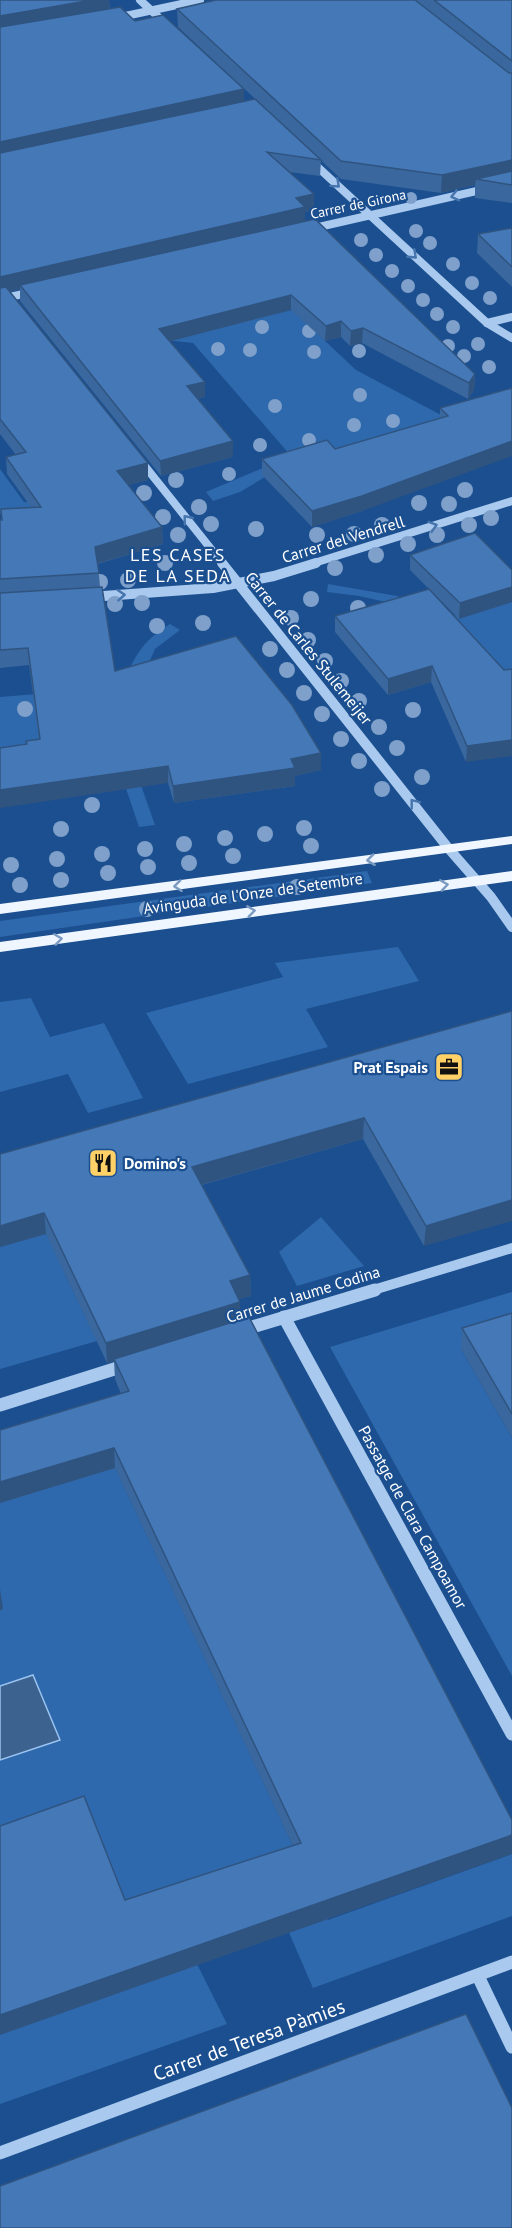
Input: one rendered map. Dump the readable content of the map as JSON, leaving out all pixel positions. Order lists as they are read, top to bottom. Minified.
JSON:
{"streets":{"main road":["Avinguda de l'Onze de Setembre"],"street":["Carrer de Girona","Carrer del Vendrell","Carrer de Carles Stulemeijer","Carrer de Jaume Codina","Passatge de Clara Campoamor","Carrer de Teresa Pàmies"]},"crossings":[["Carrer del Vendrell","Carrer de Carles Stulemeijer"],["Carrer de Carles Stulemeijer","Avinguda de l'Onze de Setembre"],["Carrer de Jaume Codina","Passatge de Clara Campoamor"]],"one_way":["Carrer de Girona","Carrer del Vendrell","Carrer de Carles Stulemeijer"],"districts":["LES CASES DE LA SEDA"],"places":{"office":["Prat Espais"],"restaurant":["Domino's"]}}
